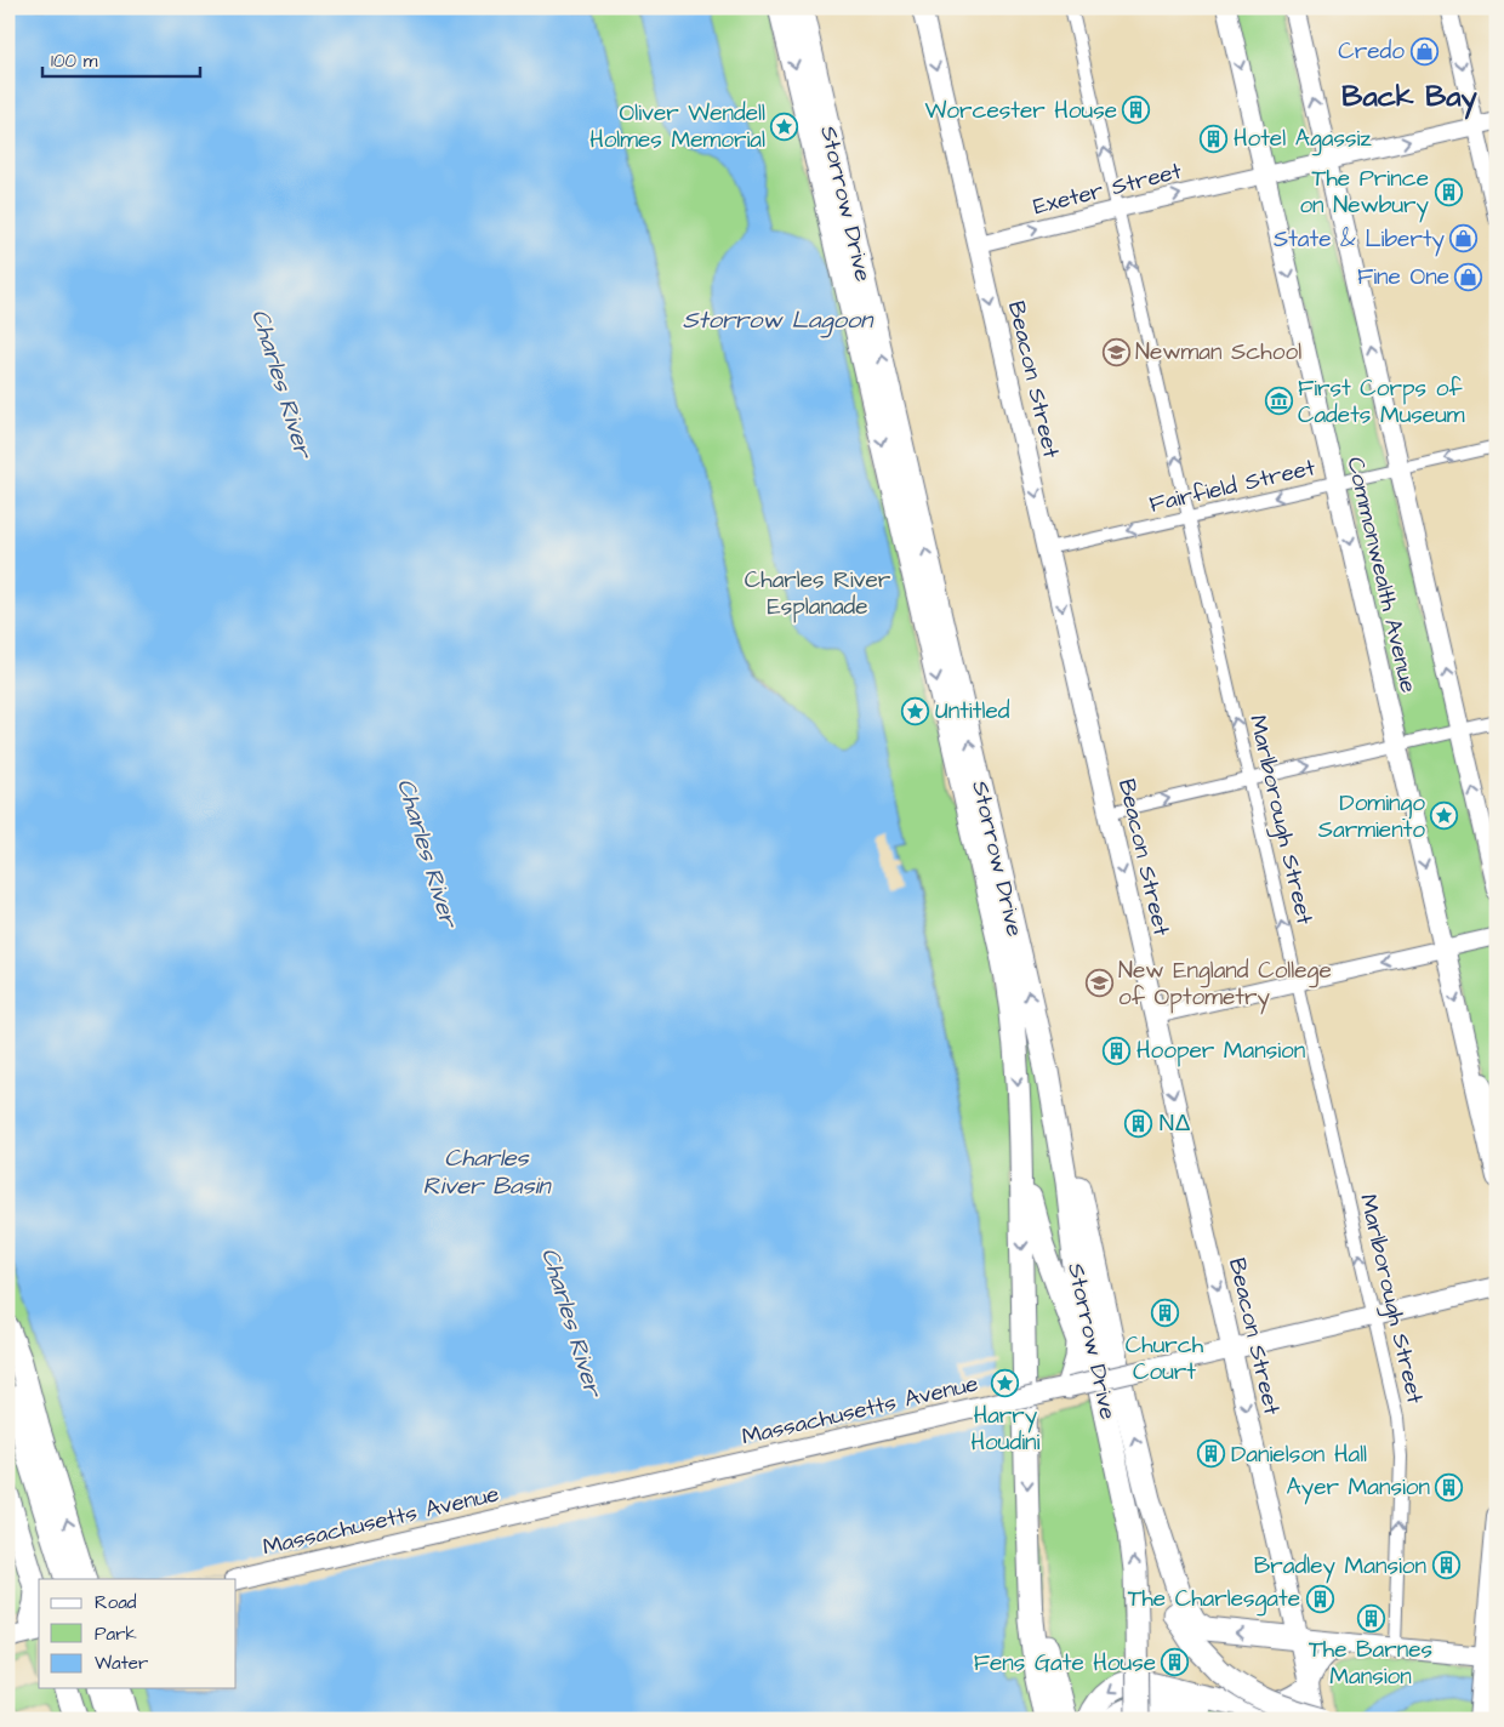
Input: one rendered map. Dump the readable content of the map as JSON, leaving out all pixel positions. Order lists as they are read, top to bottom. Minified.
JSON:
{"streets":{"highway":["Storrow Drive"],"main road":["Exeter Street","Beacon Street","Commonwealth Avenue","Massachusetts Avenue"],"street":["Fairfield Street","Marlborough Street"]},"crossings":[["Exeter Street","Beacon Street"],["Exeter Street","Commonwealth Avenue"],["Exeter Street","Marlborough Street"],["Beacon Street","Fairfield Street"],["Beacon Street","Massachusetts Avenue"],["Fairfield Street","Commonwealth Avenue"],["Fairfield Street","Marlborough Street"],["Marlborough Street","Massachusetts Avenue"]],"one_way":["Exeter Street","Beacon Street","Fairfield Street","Marlborough Street"],"districts":["Back Bay"],"water":["Storrow Lagoon","Charles River","Charles River Basin"],"parks":["Charles River Esplanade"],"places":{"shop":["Credo","State & Liberty","Fine One"],"building":["Worcester House","Hotel Agassiz","The Prince on Newbury","Hooper Mansion","ΝΔ","Church Court","Danielson Hall","Ayer Mansion","Bradley Mansion","The Charlesgate","The Barnes Mansion","Fens Gate House"],"place":["Oliver Wendell Holmes Memorial","Untitled","Domingo Sarmiento","Harry Houdini"],"school or university":["Newman School","New England College of Optometry"],"museum":["First Corps of Cadets Museum"]},"legend":["Road","Park","Water"],"scale_bar":"100 m"}
